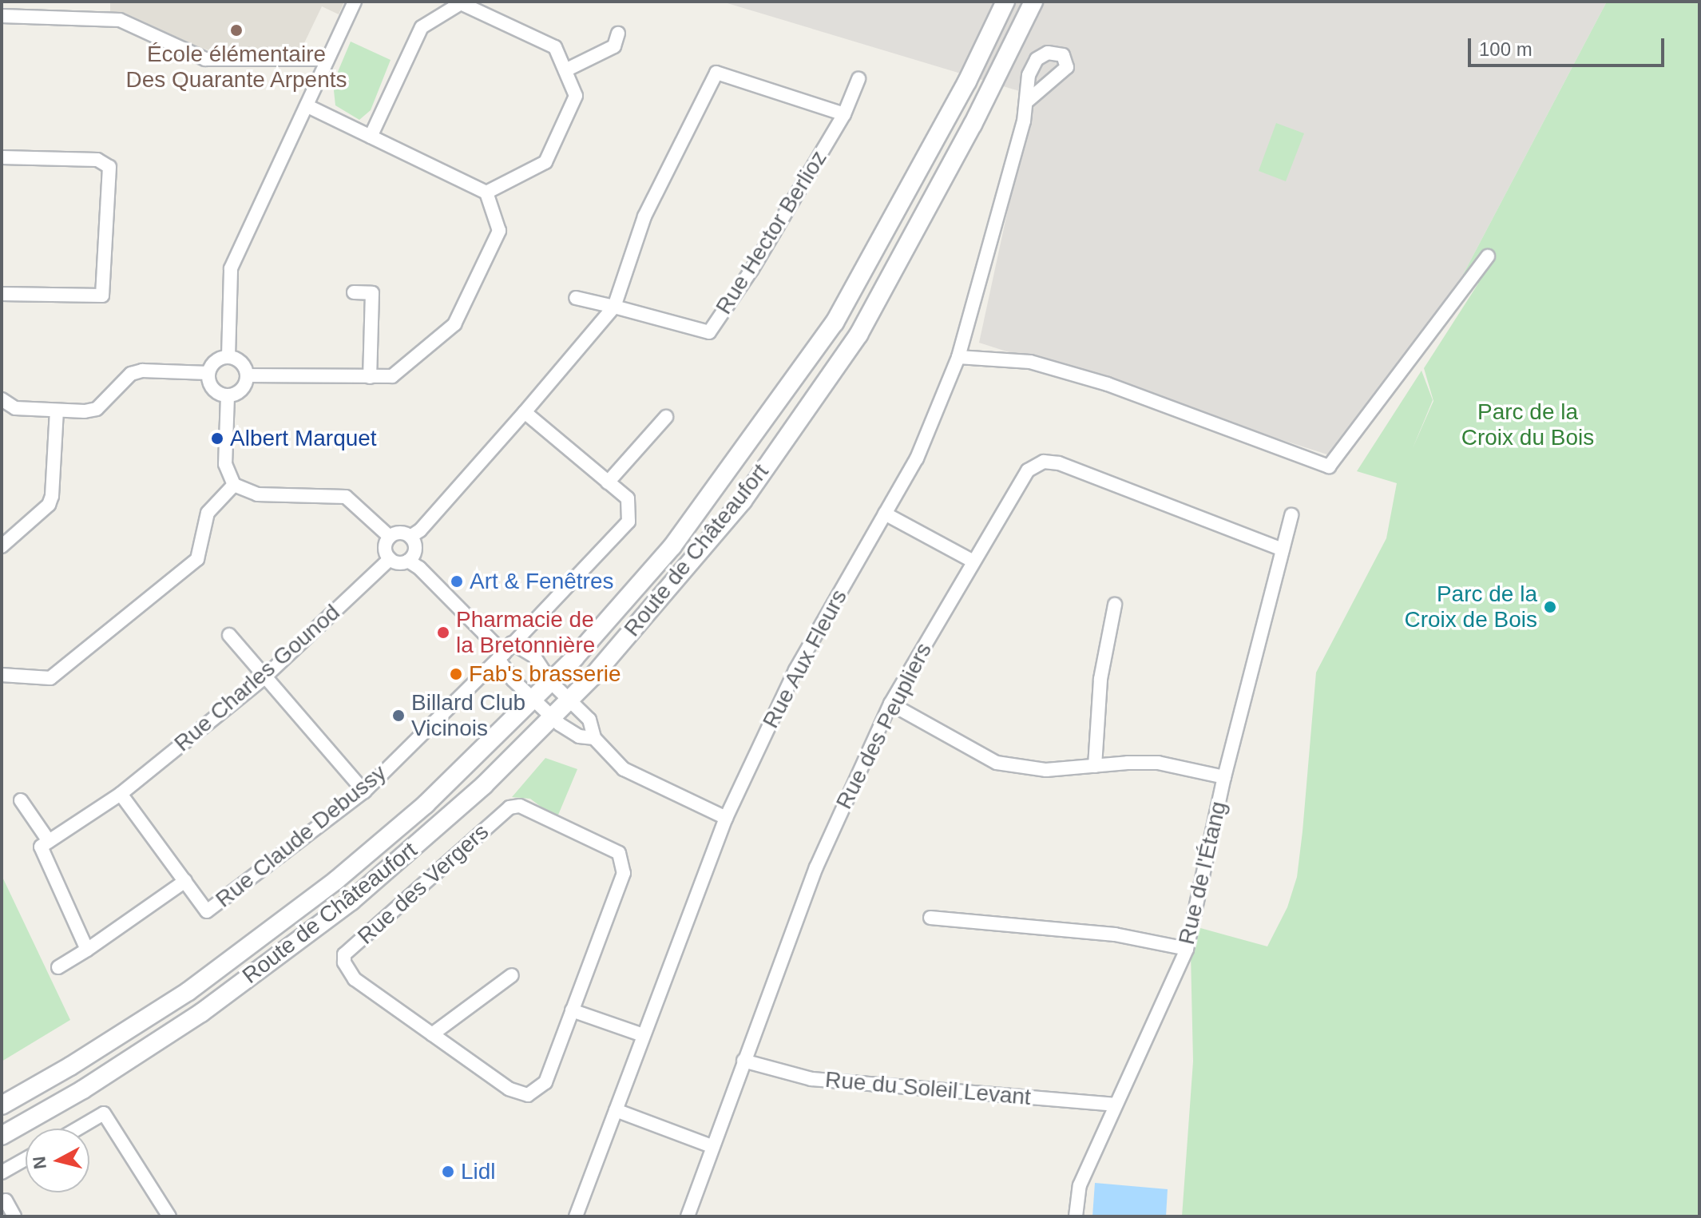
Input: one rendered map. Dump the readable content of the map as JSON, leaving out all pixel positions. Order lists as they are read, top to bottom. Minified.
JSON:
{"streets":{"main road":["Route de Châteaufort"],"street":["Rue Hector Berlioz","Rue Aux Fleurs","Rue Charles Gounod","Rue des Peupliers","Rue Claude Debussy","Rue de l'Étang","Rue des Vergers","Rue du Soleil Levant"]},"crossings":[["Rue Charles Gounod","Rue Claude Debussy"],["Rue des Peupliers","Rue de l'Étang"],["Rue des Peupliers","Rue du Soleil Levant"],["Rue de l'Étang","Rue du Soleil Levant"]],"parks":["Parc de la Croix du Bois"],"places":["École élémentaire Des Quarante Arpents","Albert Marquet","Art & Fenêtres","Parc de la Croix de Bois","Pharmacie de la Bretonnière","Fab's brasserie","Billard Club Vicinois","Lidl"],"scale_bar":"100 m","north":"left"}
